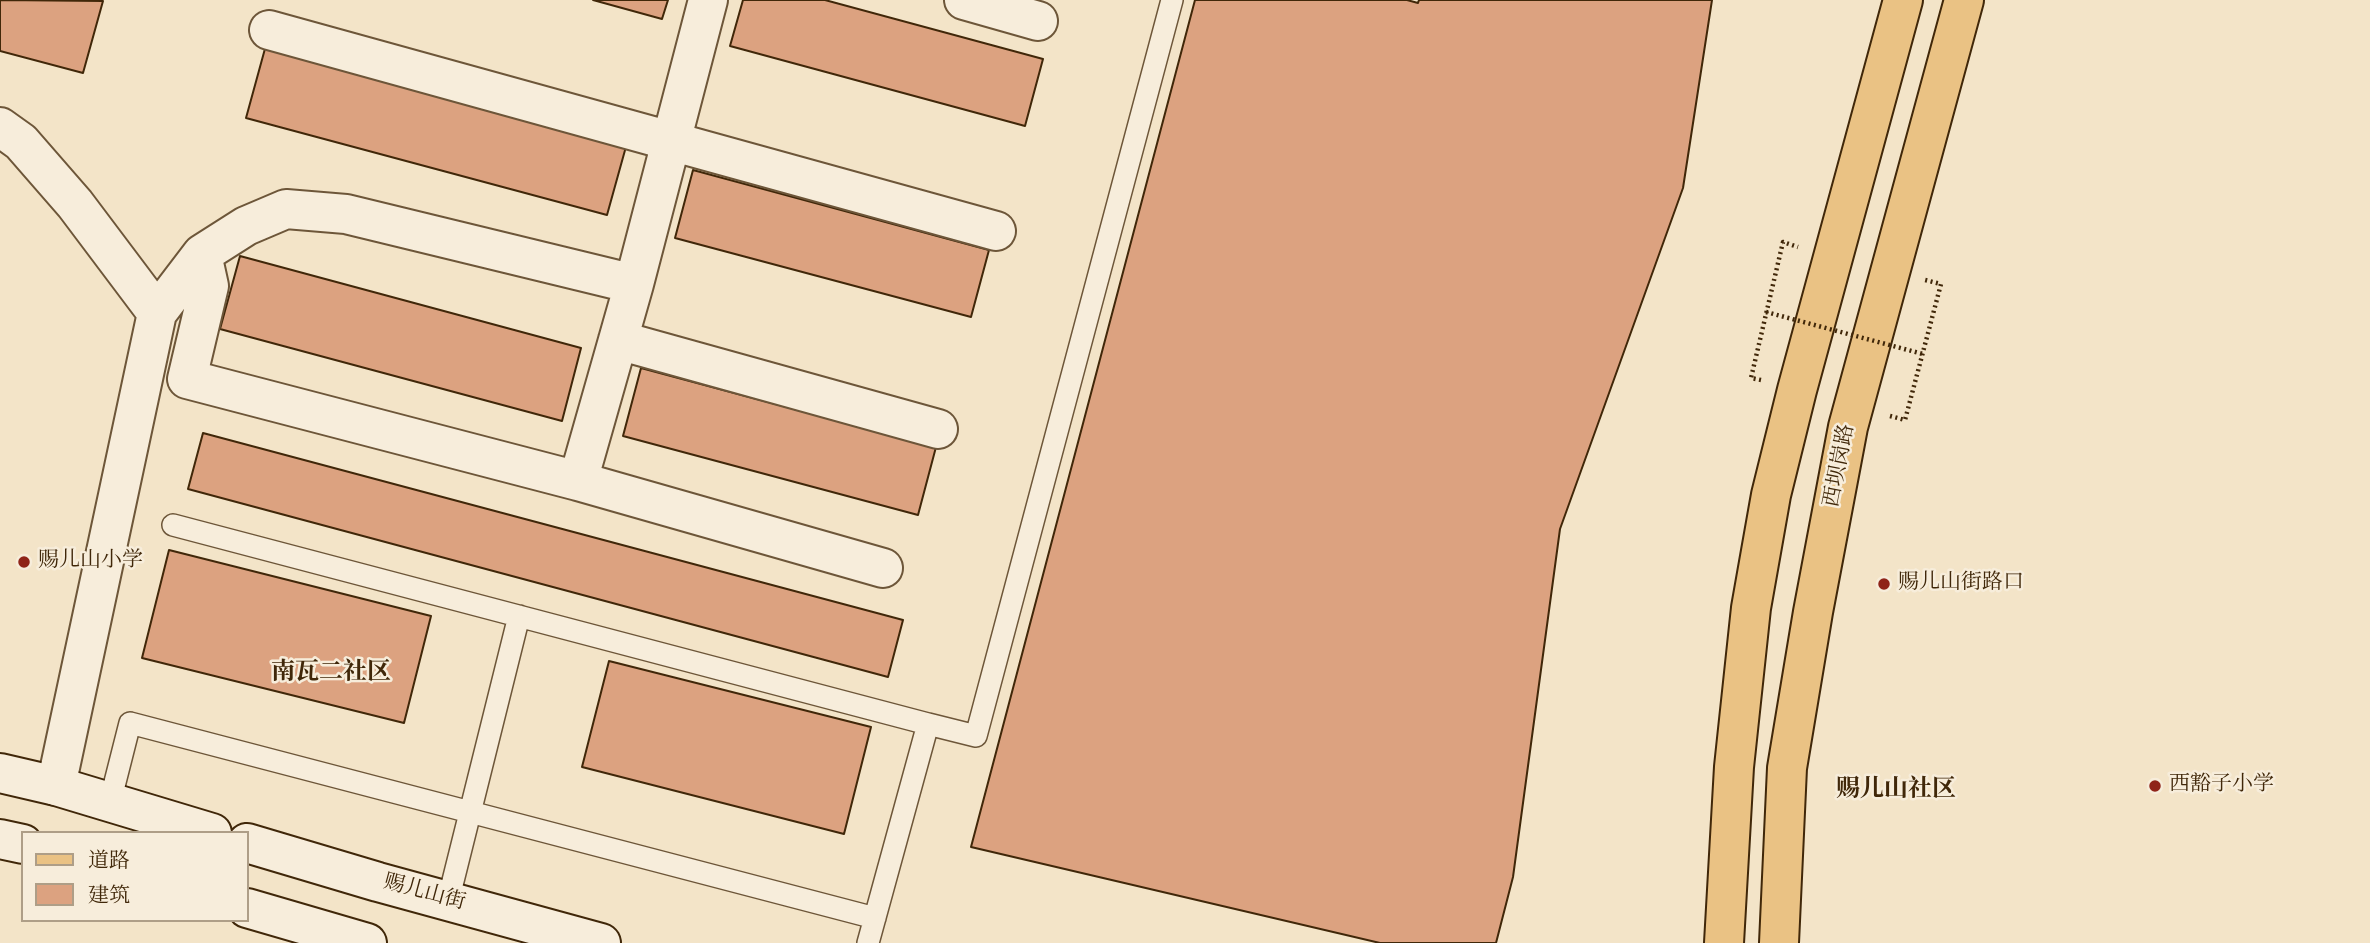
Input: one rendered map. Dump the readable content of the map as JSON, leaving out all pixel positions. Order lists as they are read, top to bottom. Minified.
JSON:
{"streets":{"main road":["西坝岗路"],"street":["赐儿山街"]},"districts":["南瓦二社区","赐儿山社区"],"places":["赐儿山小学","赐儿山街路口","西豁子小学"],"legend":["道路","建筑"]}
